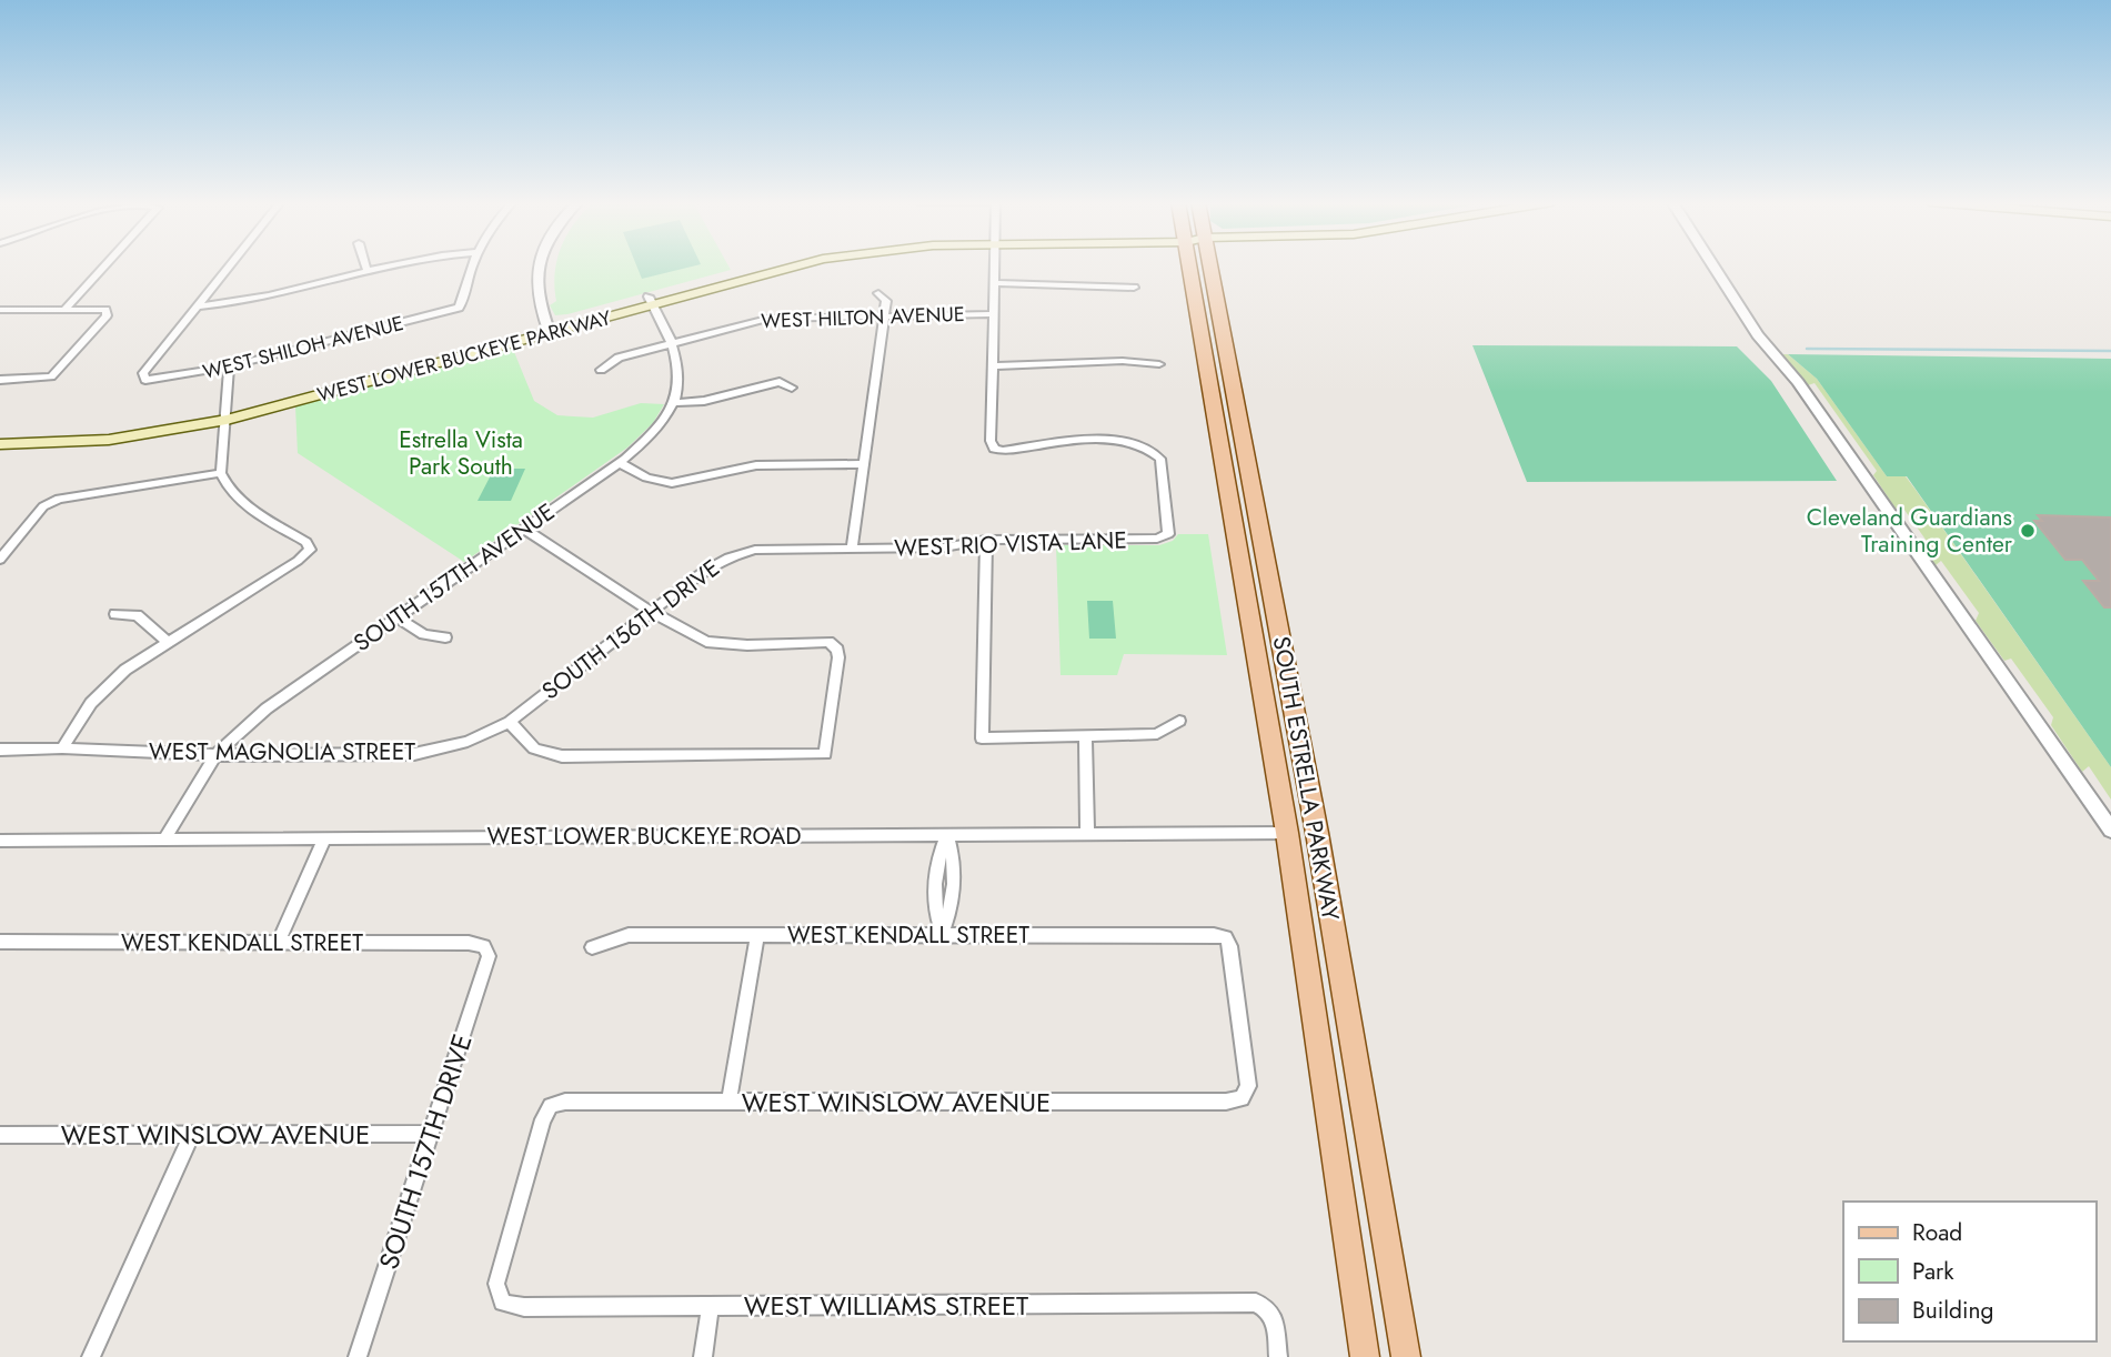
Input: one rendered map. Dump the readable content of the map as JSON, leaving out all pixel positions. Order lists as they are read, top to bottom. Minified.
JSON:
{"streets":{"main road":["WEST LOWER BUCKEYE PARKWAY","SOUTH ESTRELLA PARKWAY"],"street":["WEST HILTON AVENUE","WEST SHILOH AVENUE","WEST RIO VISTA LANE","SOUTH 157TH AVENUE","SOUTH 156TH DRIVE","WEST MAGNOLIA STREET","WEST LOWER BUCKEYE ROAD","WEST KENDALL STREET","WEST WINSLOW AVENUE","SOUTH 157TH DRIVE","WEST WILLIAMS STREET"]},"crossings":[["WEST HILTON AVENUE","SOUTH 157TH AVENUE"],["WEST LOWER BUCKEYE PARKWAY","SOUTH 157TH AVENUE"],["WEST RIO VISTA LANE","SOUTH 156TH DRIVE"],["SOUTH 157TH AVENUE","WEST MAGNOLIA STREET"],["SOUTH 157TH AVENUE","WEST LOWER BUCKEYE ROAD"],["SOUTH 156TH DRIVE","WEST MAGNOLIA STREET"],["SOUTH ESTRELLA PARKWAY","WEST LOWER BUCKEYE ROAD"],["WEST KENDALL STREET","WEST WINSLOW AVENUE"],["WEST KENDALL STREET","SOUTH 157TH DRIVE"],["WEST WINSLOW AVENUE","SOUTH 157TH DRIVE"],["WEST WINSLOW AVENUE","WEST WILLIAMS STREET"]],"parks":["Estrella Vista Park South"],"places":["Cleveland Guardians Training Center"],"legend":["Road","Park","Building"]}
